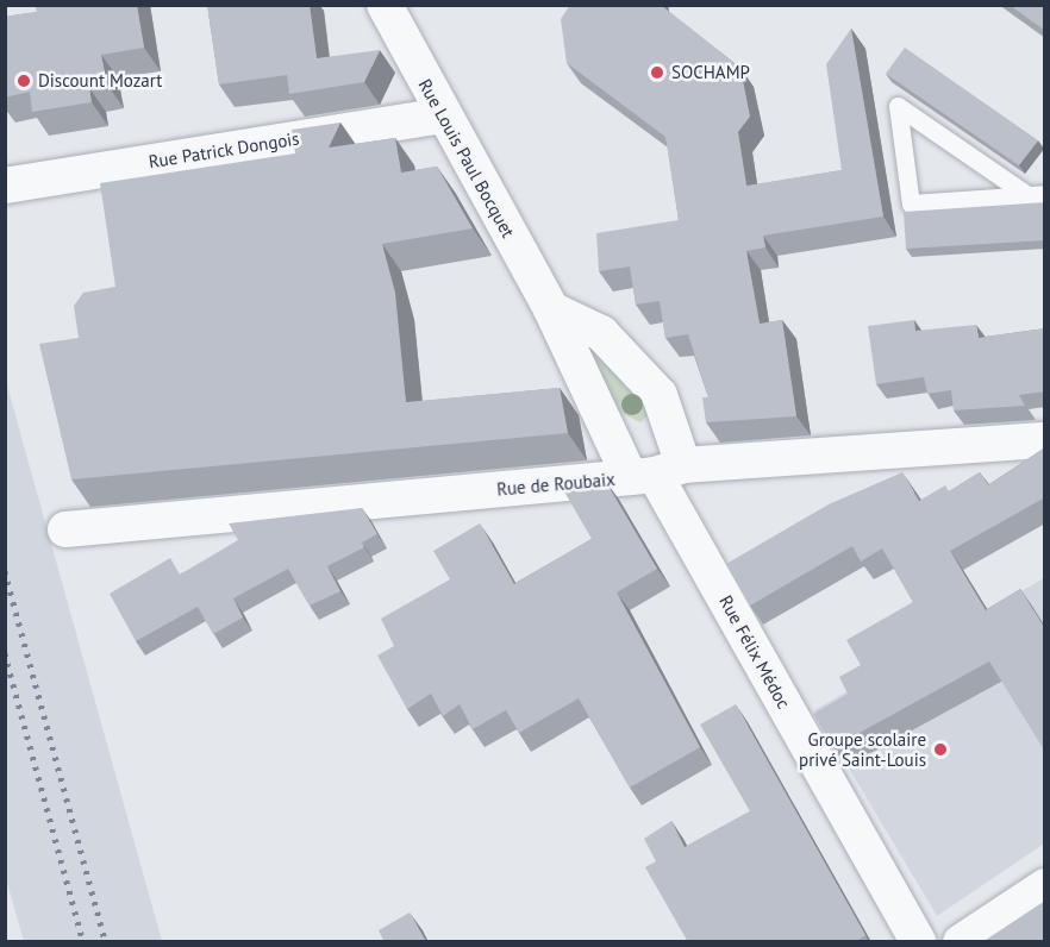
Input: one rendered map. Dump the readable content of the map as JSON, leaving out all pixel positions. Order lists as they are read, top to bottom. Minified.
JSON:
{"streets":{"street":["Rue Patrick Dongois","Rue Louis Paul Bocquet","Rue de Roubaix","Rue Félix Médoc"]},"crossings":[["Rue Patrick Dongois","Rue Louis Paul Bocquet"],["Rue Louis Paul Bocquet","Rue de Roubaix"],["Rue Louis Paul Bocquet","Rue Félix Médoc"],["Rue de Roubaix","Rue Félix Médoc"]],"places":["SOCHAMP","Discount Mozart","Groupe scolaire privé Saint-Louis"]}
